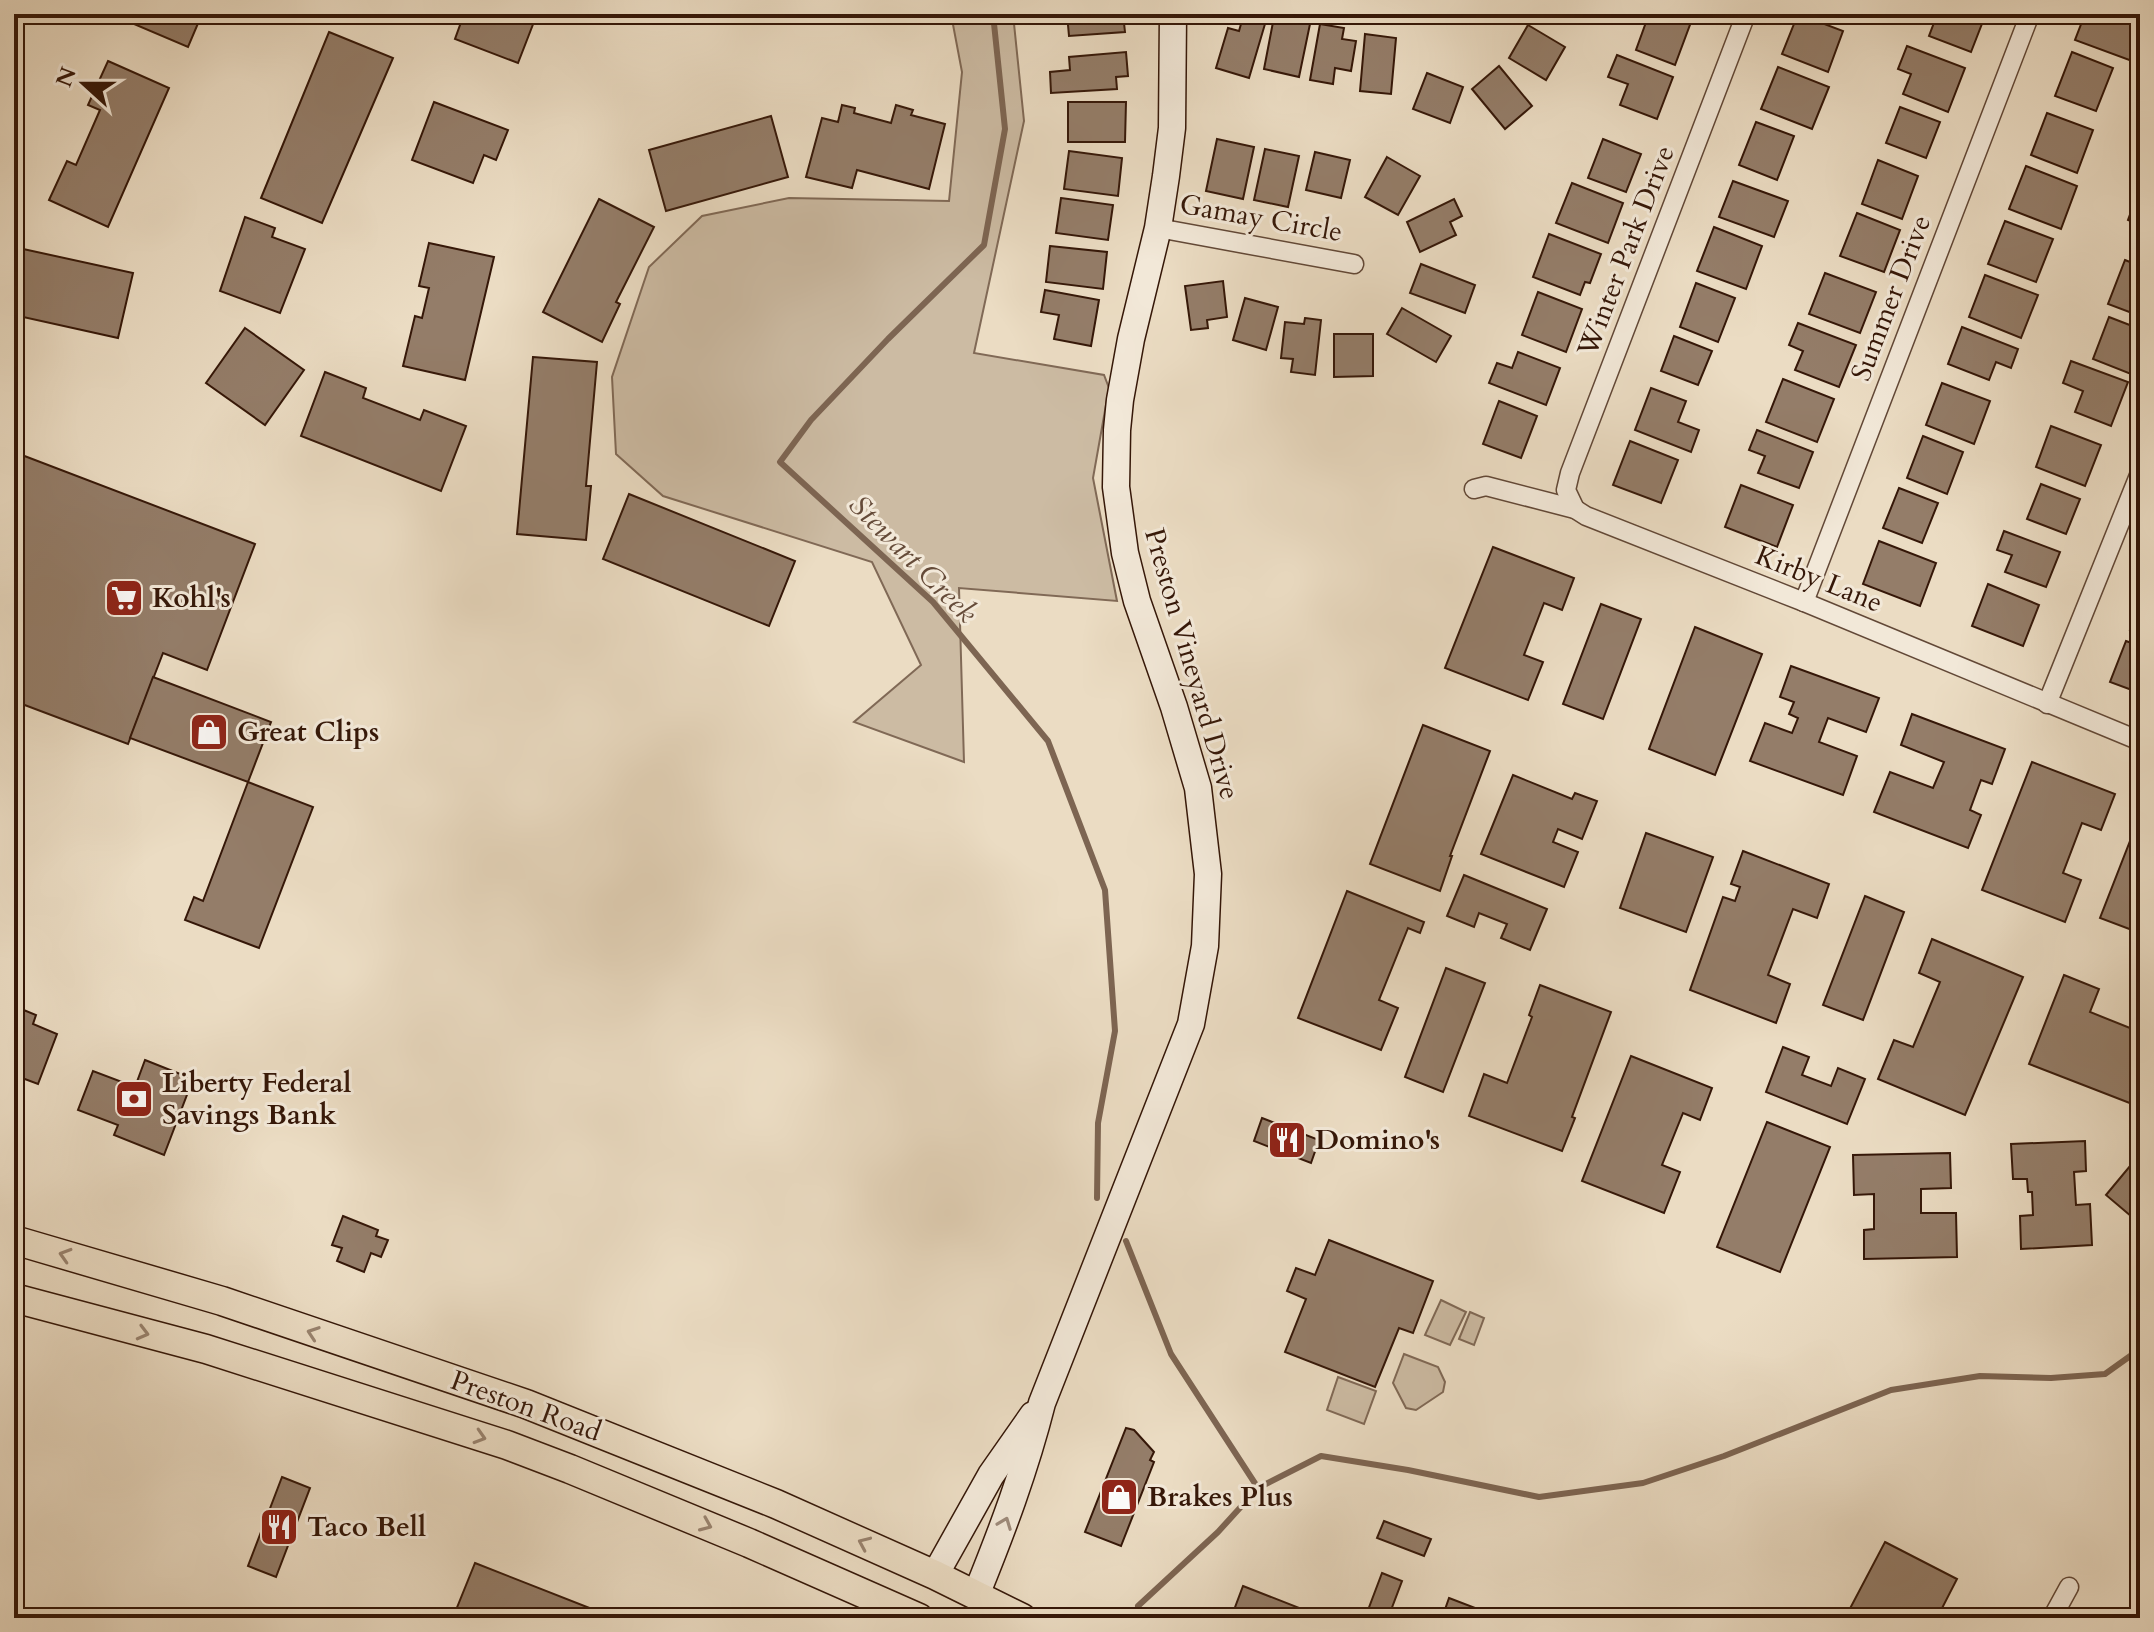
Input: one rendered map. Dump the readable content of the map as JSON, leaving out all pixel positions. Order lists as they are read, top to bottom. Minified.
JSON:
{"streets":{"main road":["Preston Road"],"street":["Gamay Circle","Winter Park Drive","Summer Drive","Kirby Lane","Preston Vineyard Drive"]},"crossings":[["Gamay Circle","Preston Vineyard Drive"],["Winter Park Drive","Kirby Lane"],["Summer Drive","Kirby Lane"],["Preston Vineyard Drive","Preston Road"]],"water":["Stewart Creek"],"places":{"supermarket":["Kohl's"],"shop":["Great Clips","Brakes Plus"],"bank":["Liberty Federal Savings Bank"],"restaurant":["Domino's","Taco Bell"]},"north":"left"}
